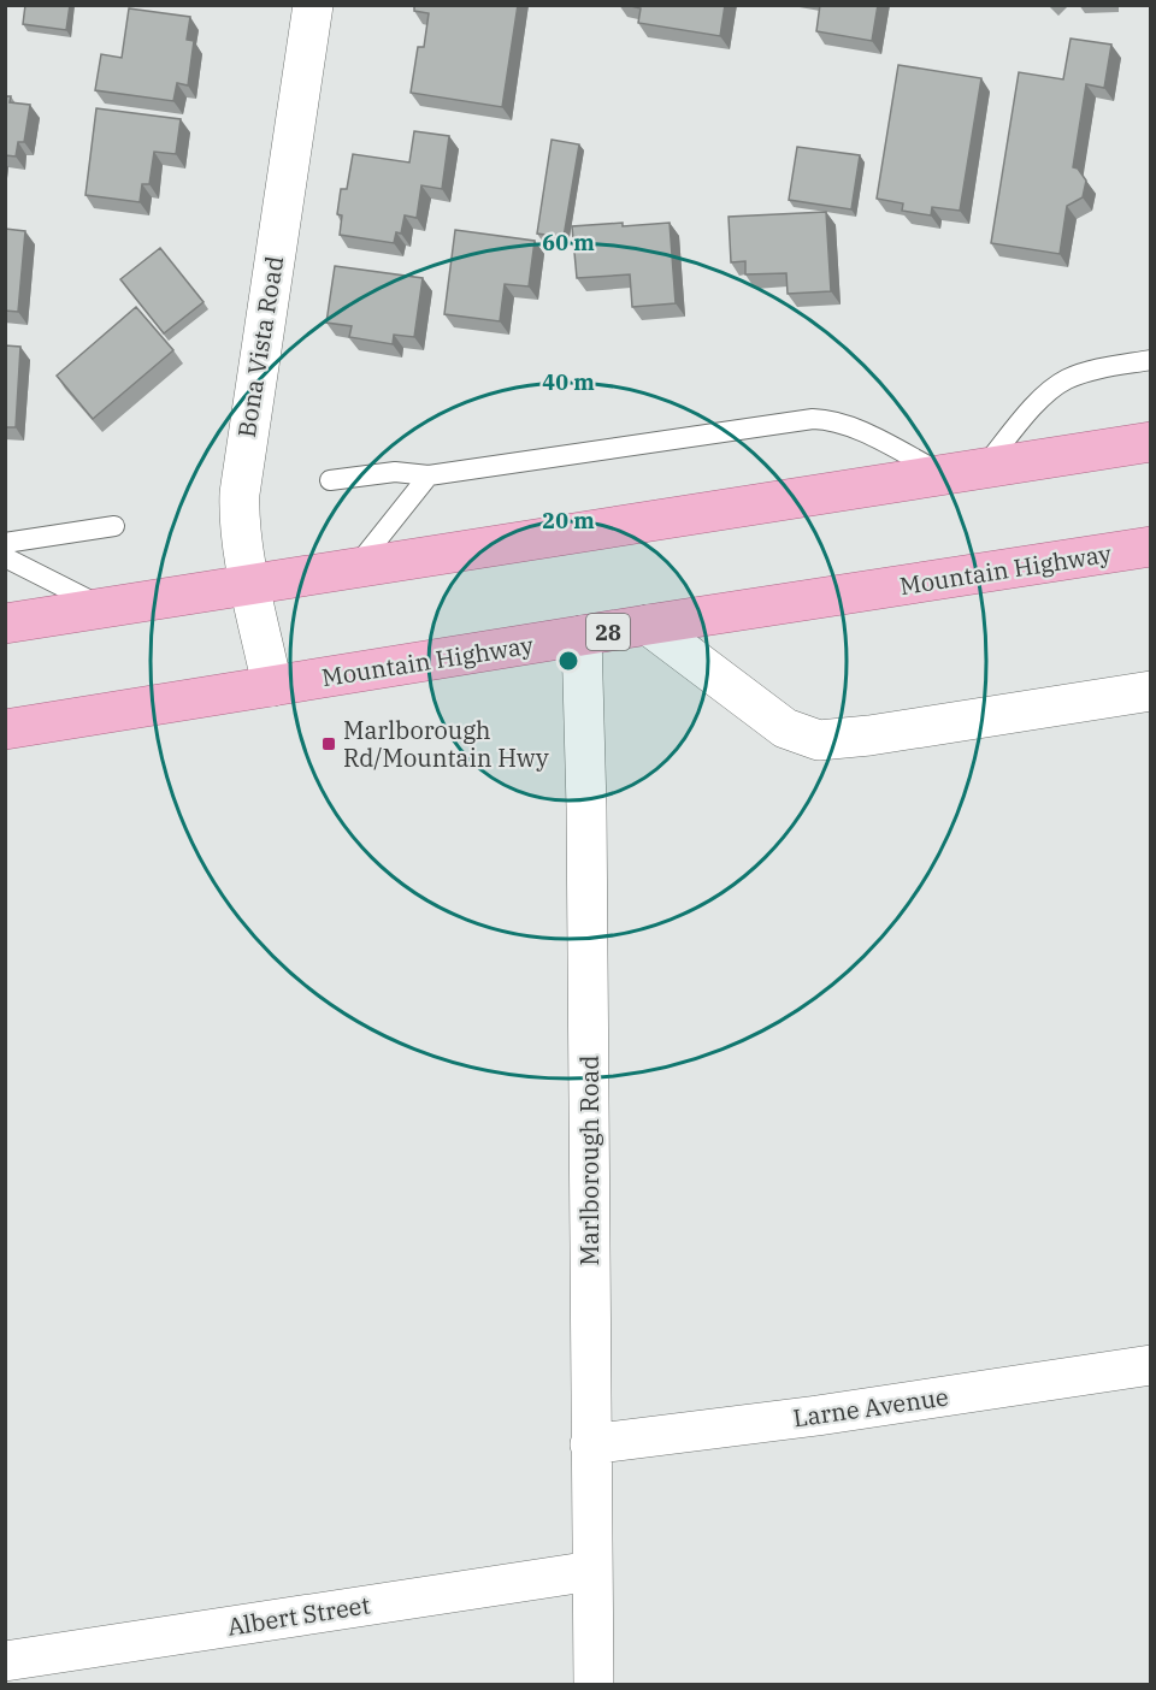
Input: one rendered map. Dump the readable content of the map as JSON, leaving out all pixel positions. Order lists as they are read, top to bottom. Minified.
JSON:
{"streets":{"main road":["Mountain Highway","28"],"street":["Bona Vista Road","Marlborough Road","Larne Avenue","Albert Street"]},"crossings":[["Bona Vista Road","Mountain Highway"],["Mountain Highway","Marlborough Road"],["Marlborough Road","Larne Avenue"],["Marlborough Road","Albert Street"]],"places":{"transit":["Marlborough Rd/Mountain Hwy"]},"rings":["60 m","40 m","20 m"]}
